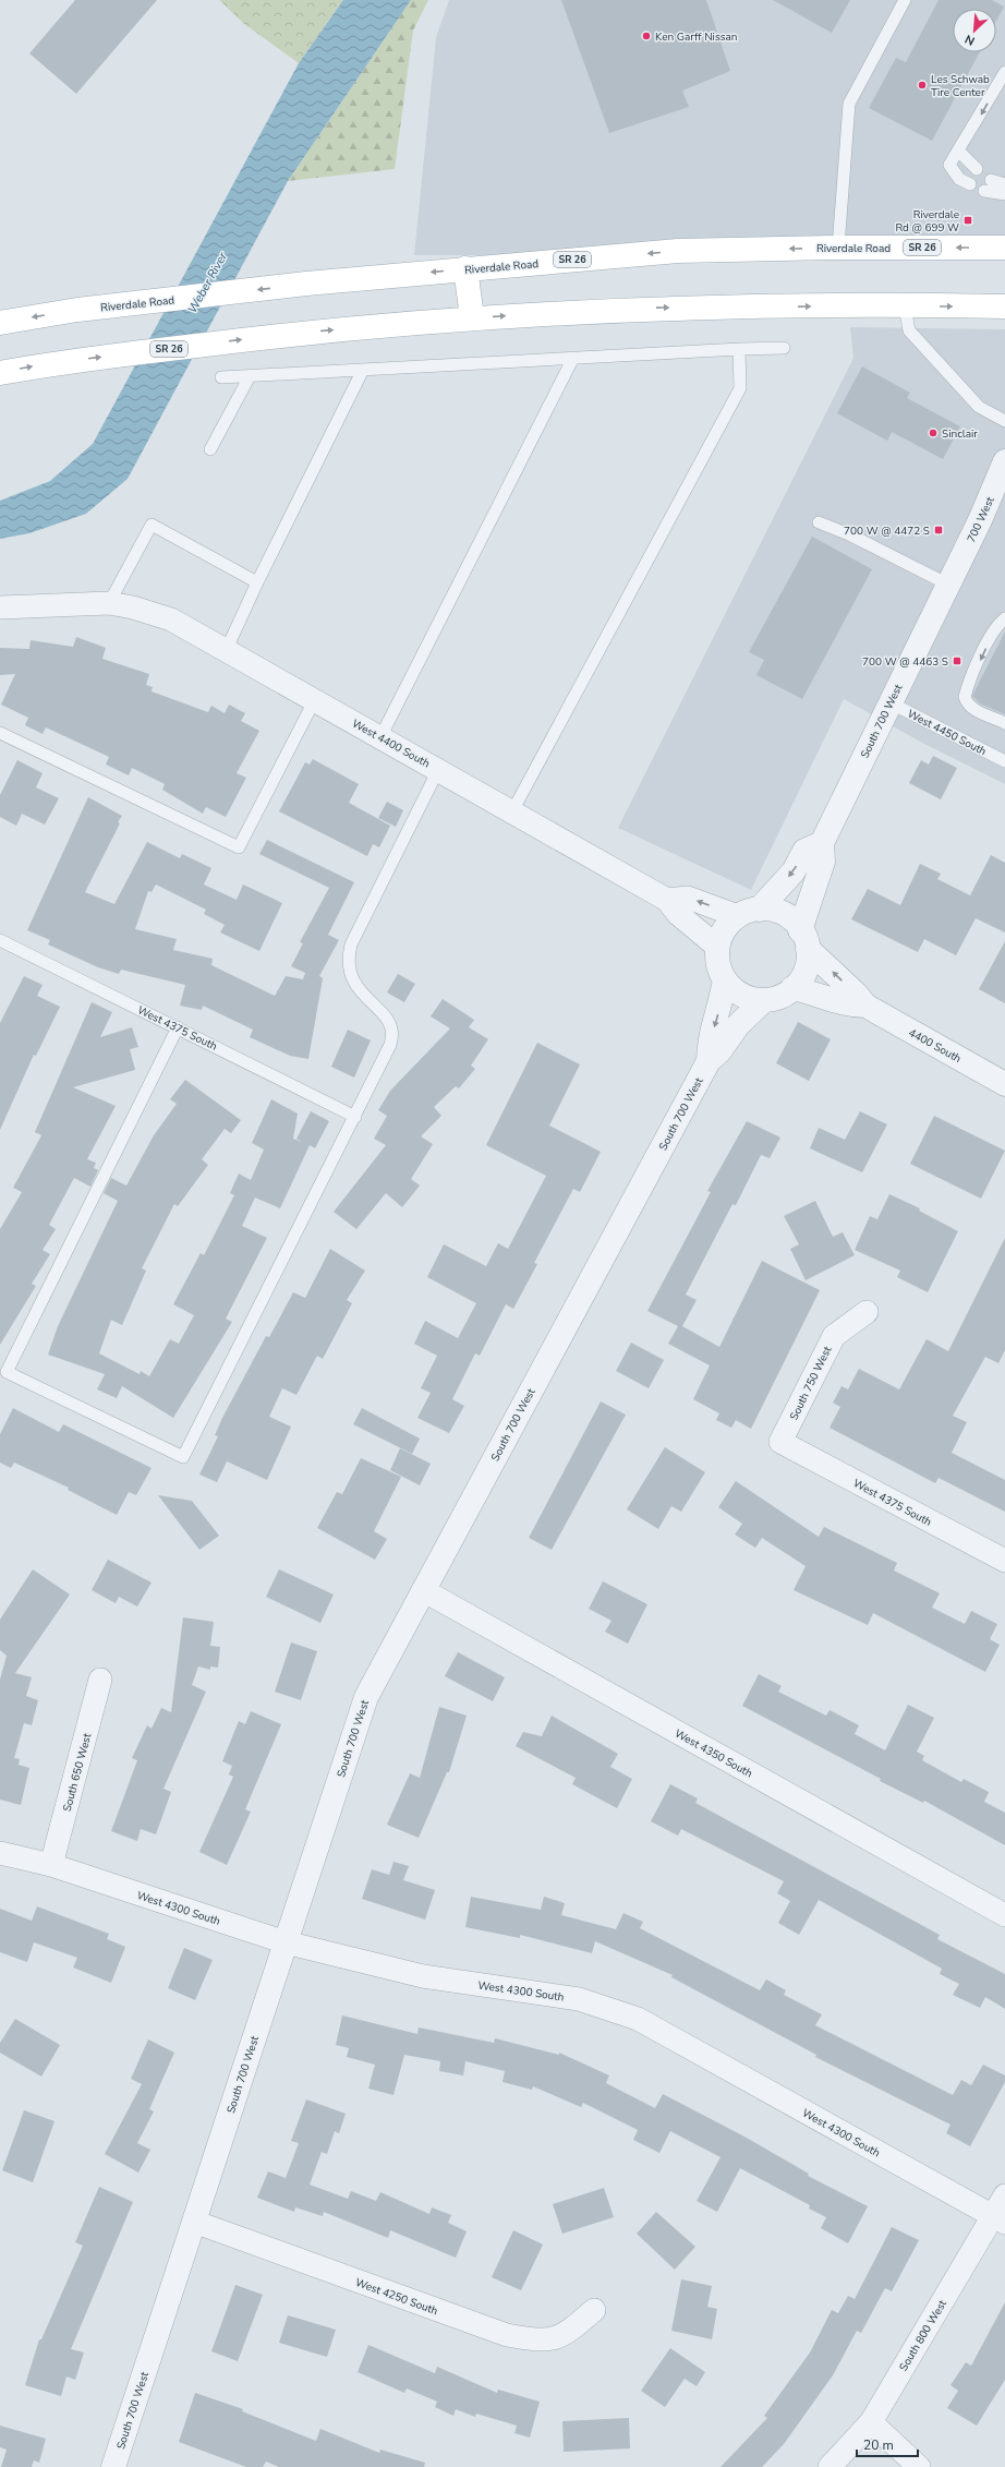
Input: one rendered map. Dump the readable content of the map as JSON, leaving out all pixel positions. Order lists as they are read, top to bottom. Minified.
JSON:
{"streets":{"main road":["Riverdale Road","SR 26"],"street":["700 West","South 700 West","West 4400 South","West 4375 South","4400 South","South 750 West","West 4350 South","South 650 West","West 4300 South","West 4250 South","South 800 West"],"lane":["West 4450 South"]},"crossings":[["700 West","South 700 West"],["South 700 West","West 4450 South"],["South 700 West","West 4400 South"],["South 700 West","West 4350 South"],["South 700 West","West 4300 South"],["South 700 West","West 4250 South"],["West 4375 South","South 750 West"],["South 650 West","West 4300 South"],["West 4300 South","South 800 West"]],"water":["Weber River"],"places":{"other":["Ken Garff Nissan","Les Schwab Tire Center","Sinclair"],"transit":["Riverdale Rd @ 699 W","700 W @ 4472 S","700 W @ 4463 S"]},"scale_bar":"20 m","north":"bottom left"}
